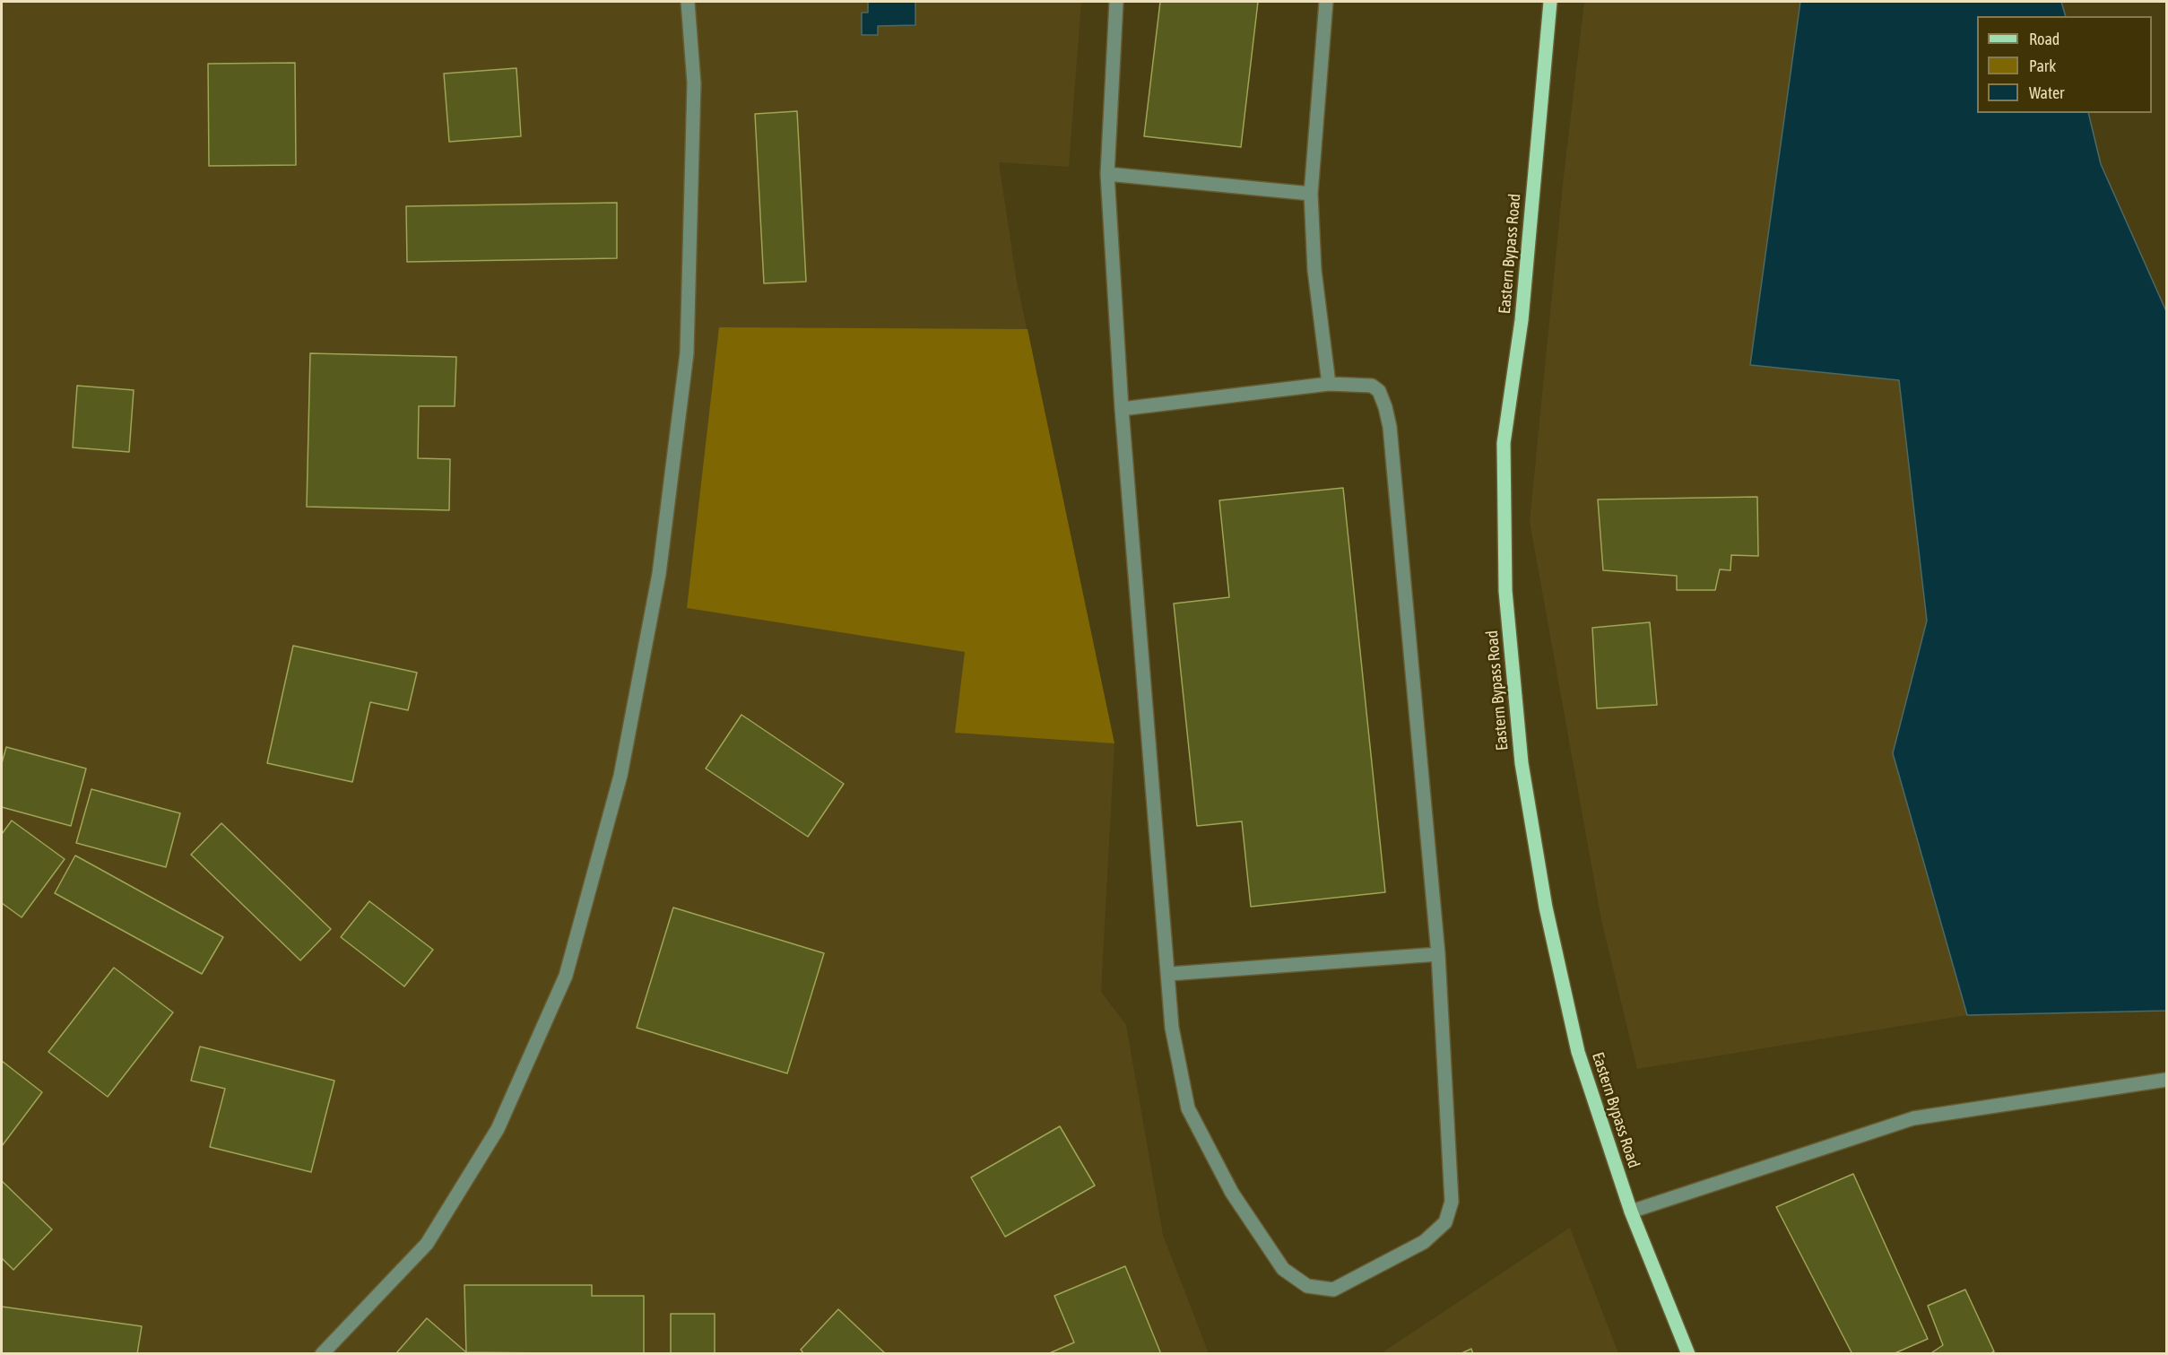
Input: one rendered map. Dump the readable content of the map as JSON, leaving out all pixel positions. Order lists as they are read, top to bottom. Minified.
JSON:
{"streets":{"main road":["Eastern Bypass Road"]},"legend":["Road","Park","Water"]}
